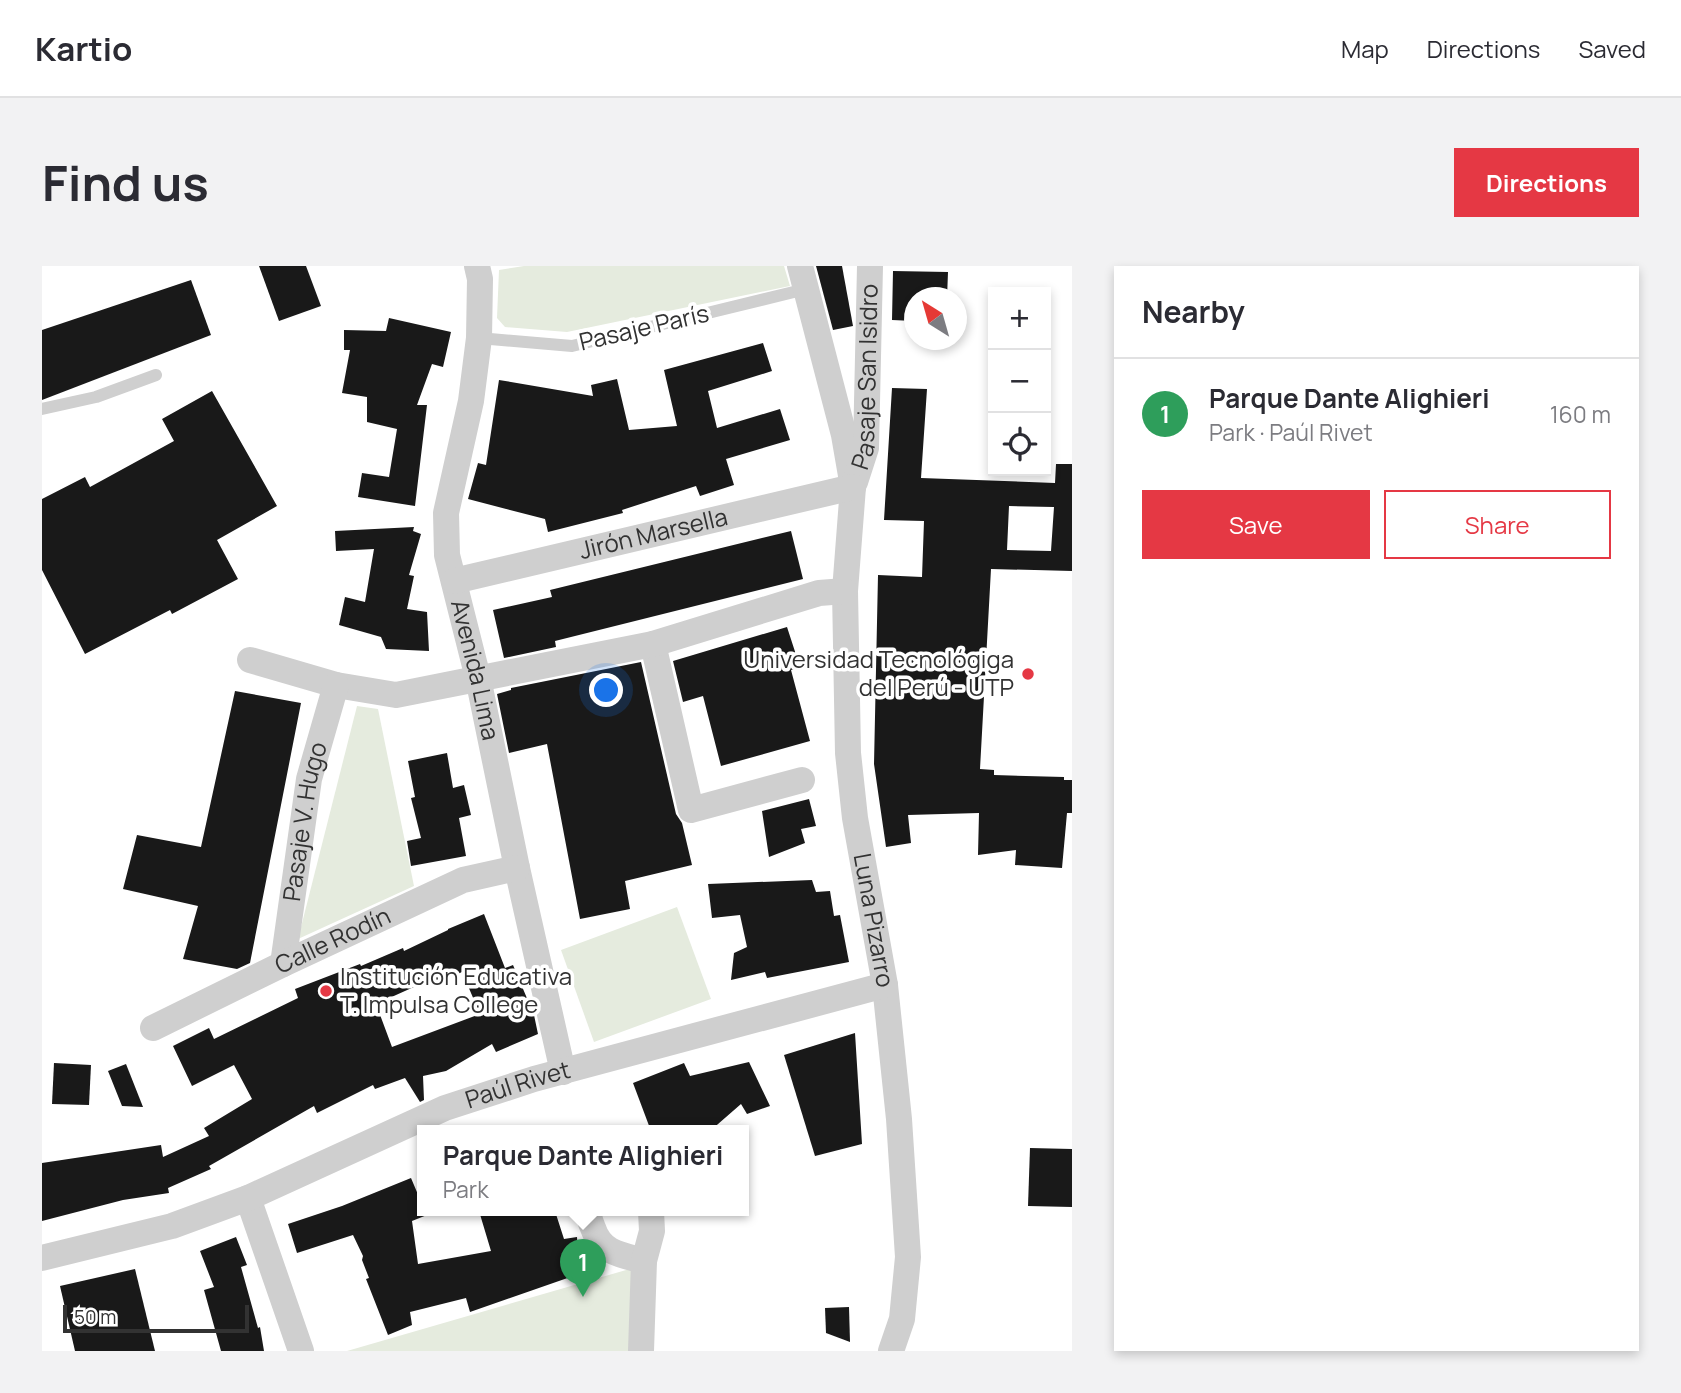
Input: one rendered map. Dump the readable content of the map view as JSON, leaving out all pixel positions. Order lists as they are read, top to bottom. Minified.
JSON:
{"streets":{"street":["Pasaje San Isidro","Jirón Marsella","Avenida Lima","Pasaje V. Hugo","Luna Pizarro","Calle Rodín","Paúl Rivet"],"lane":["Pasaje París"]},"crossings":[["Pasaje París","Avenida Lima"],["Pasaje San Isidro","Jirón Marsella"],["Pasaje San Isidro","Luna Pizarro"],["Jirón Marsella","Avenida Lima"],["Jirón Marsella","Luna Pizarro"],["Avenida Lima","Calle Rodín"],["Avenida Lima","Paúl Rivet"],["Pasaje V. Hugo","Calle Rodín"],["Luna Pizarro","Paúl Rivet"]],"places":["Universidad Tecnológiga del Perú - UTP","Institución Educativa T. Impulsa College"],"scale_bar":"50 m","north":"top left","page":{"header":"Kartio","nav":["Map","Directions","Saved"],"buttons":["Directions",["Save","Share"]],"title":"Find us","heading":"Nearby","map_buttons":["+","−"],"list":[{"mark":"1","name":"Parque Dante Alighieri","note":"Park · Paúl Rivet","value":"160 m"}],"popup":["Parque Dante Alighieri","Park"],"pins":"1","scale":"50 m"}}
